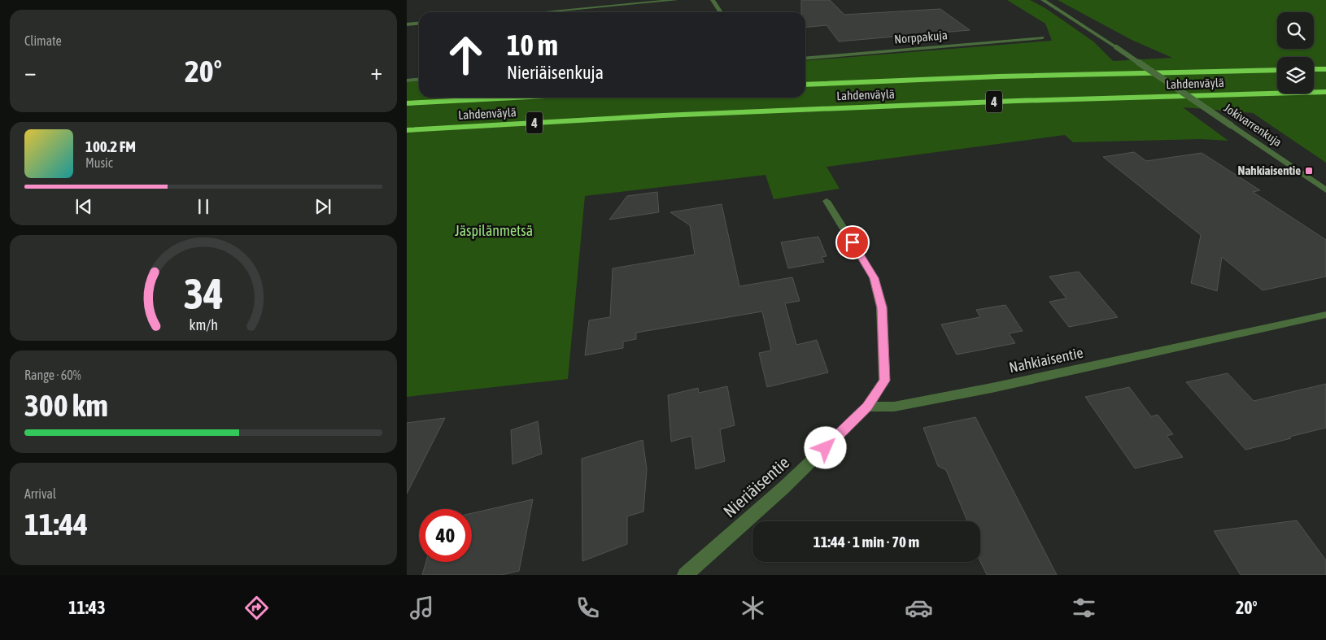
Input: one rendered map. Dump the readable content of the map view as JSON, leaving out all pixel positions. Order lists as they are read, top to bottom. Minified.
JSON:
{"streets":{"highway":["Lahdenväylä","4"],"street":["Norppakuja","Jokivarrenkuja","Nahkiaisentie","Nieriäisentie"]},"crossings":[["Nahkiaisentie","Nieriäisentie"]],"parks":["Jäspilänmetsä"],"places":{"transit":["Nahkiaisentie"]},"page":{"tile":["Climate",["Range · 60%","300 km"],["Arrival","11:44"]],"turn":["10 m","Nieriäisenkuja"],"heat":["−","20°","+"],"song":["100.2 FM","Music"],"limit":"40","trip":"11:44 · 1 min · 70 m","tabs":["11:43","20°"],"gauge":["34","km/h"]}}
